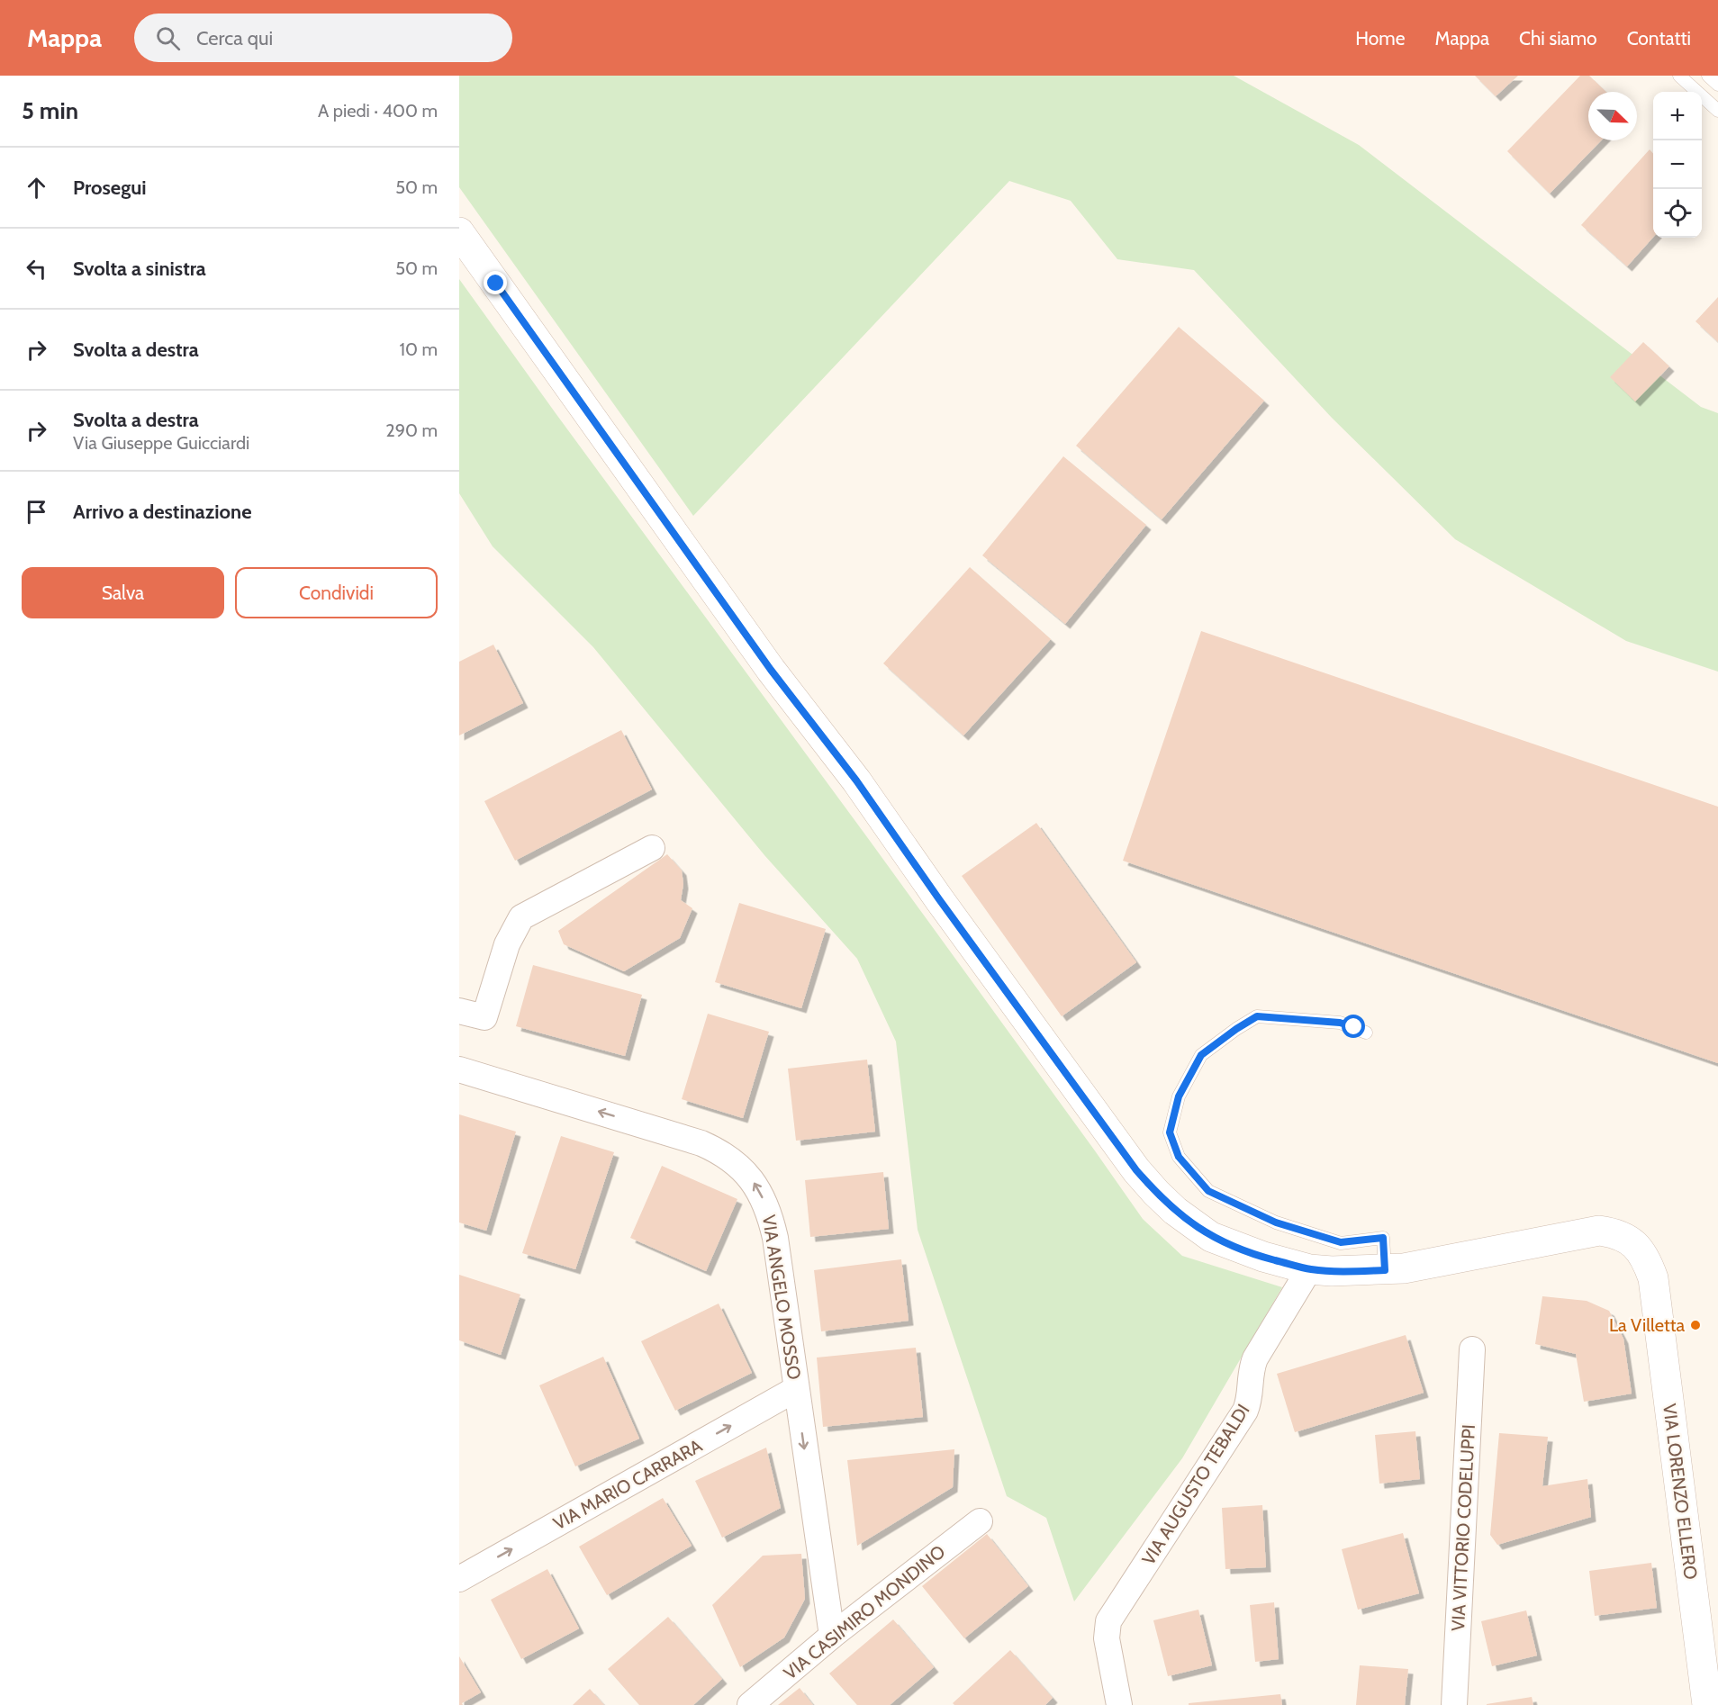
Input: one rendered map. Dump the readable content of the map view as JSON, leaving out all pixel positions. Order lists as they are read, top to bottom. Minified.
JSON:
{"streets":{"street":["VIA ANGELO MOSSO","VIA MARIO CARRARA","VIA AUGUSTO TEBALDI","VIA LORENZO ELLERO","VIA VITTORIO CODELUPPI","VIA CASIMIRO MONDINO"]},"crossings":[["VIA ANGELO MOSSO","VIA MARIO CARRARA"],["VIA ANGELO MOSSO","VIA CASIMIRO MONDINO"],["VIA AUGUSTO TEBALDI","VIA LORENZO ELLERO"]],"one_way":["VIA MARIO CARRARA"],"places":["La Villetta"],"north":"bottom right","page":{"header":"Mappa","search":"Cerca qui","nav":["Home","Mappa","Chi siamo","Contatti"],"heading":["5 min","A piedi · 400 m"],"map_buttons":["+","−"],"list":[["Prosegui","50 m"],["Svolta a sinistra","50 m"],["Svolta a destra","10 m"],["Svolta a destra","Via Giuseppe Guicciardi","290 m"],"Arrivo a destinazione"],"buttons":["Salva","Condividi"]}}
